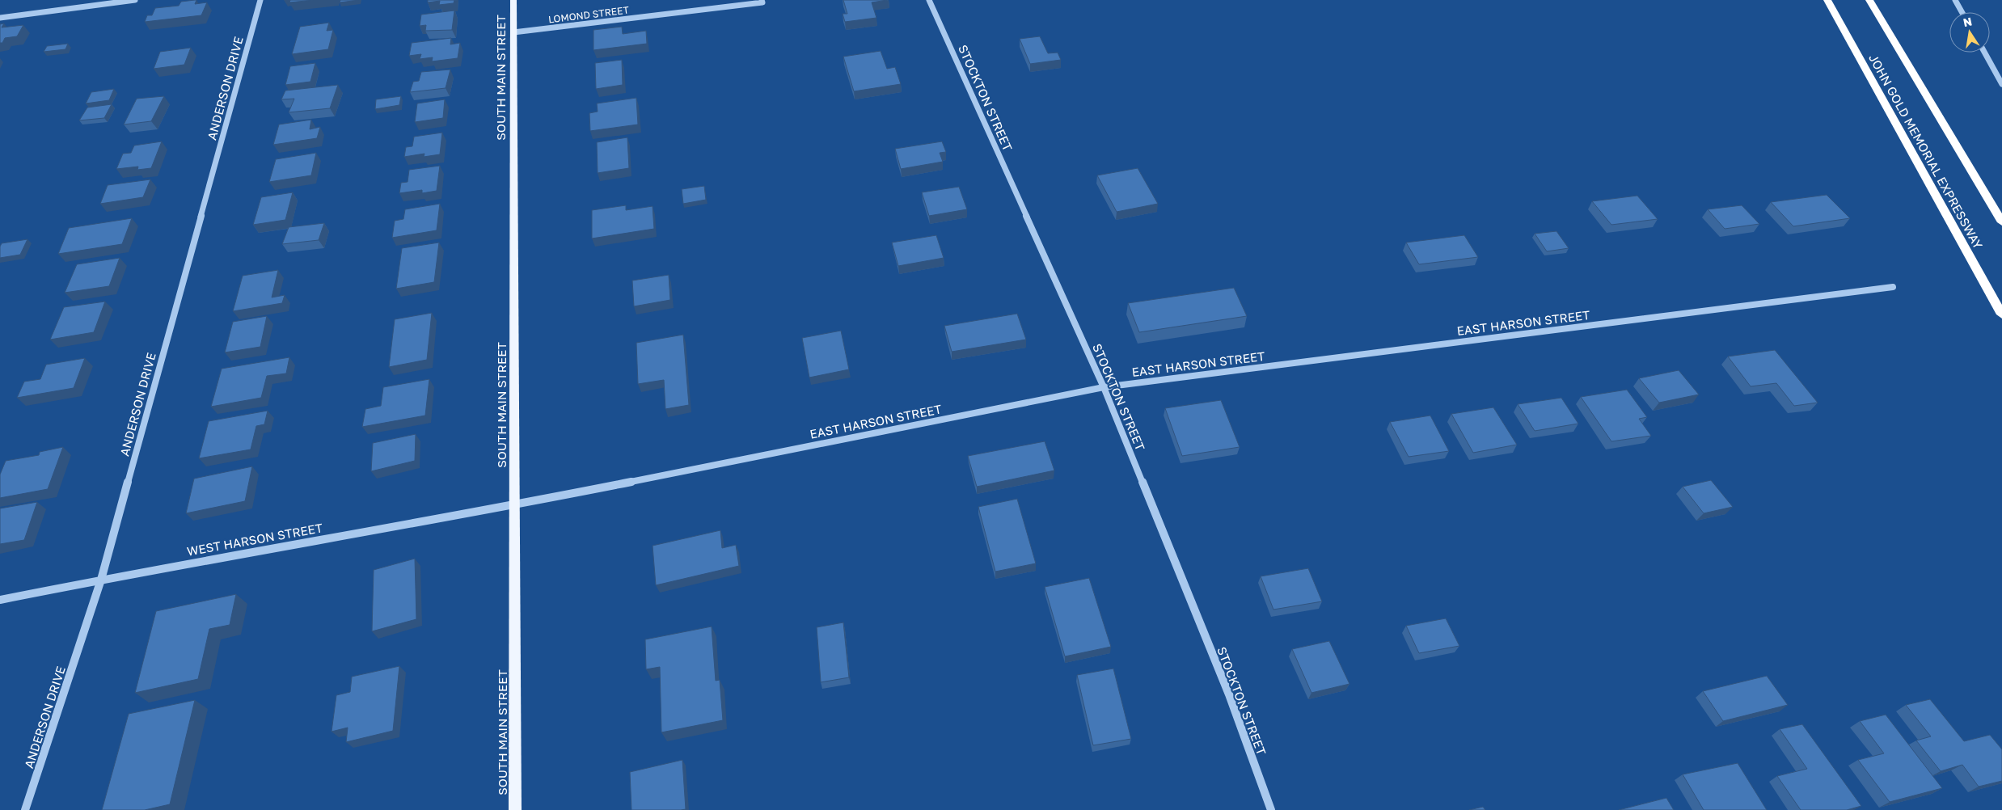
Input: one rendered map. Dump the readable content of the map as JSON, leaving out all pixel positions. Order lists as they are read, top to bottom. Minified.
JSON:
{"streets":{"highway":["JOHN GOLD MEMORIAL EXPRESSWAY"],"main road":["SOUTH MAIN STREET"],"street":["LOMOND STREET","ANDERSON DRIVE","STOCKTON STREET","EAST HARSON STREET","WEST HARSON STREET"]},"crossings":[["LOMOND STREET","SOUTH MAIN STREET"],["SOUTH MAIN STREET","EAST HARSON STREET"],["SOUTH MAIN STREET","WEST HARSON STREET"],["ANDERSON DRIVE","WEST HARSON STREET"],["STOCKTON STREET","EAST HARSON STREET"],["EAST HARSON STREET","WEST HARSON STREET"]],"north":"top"}
